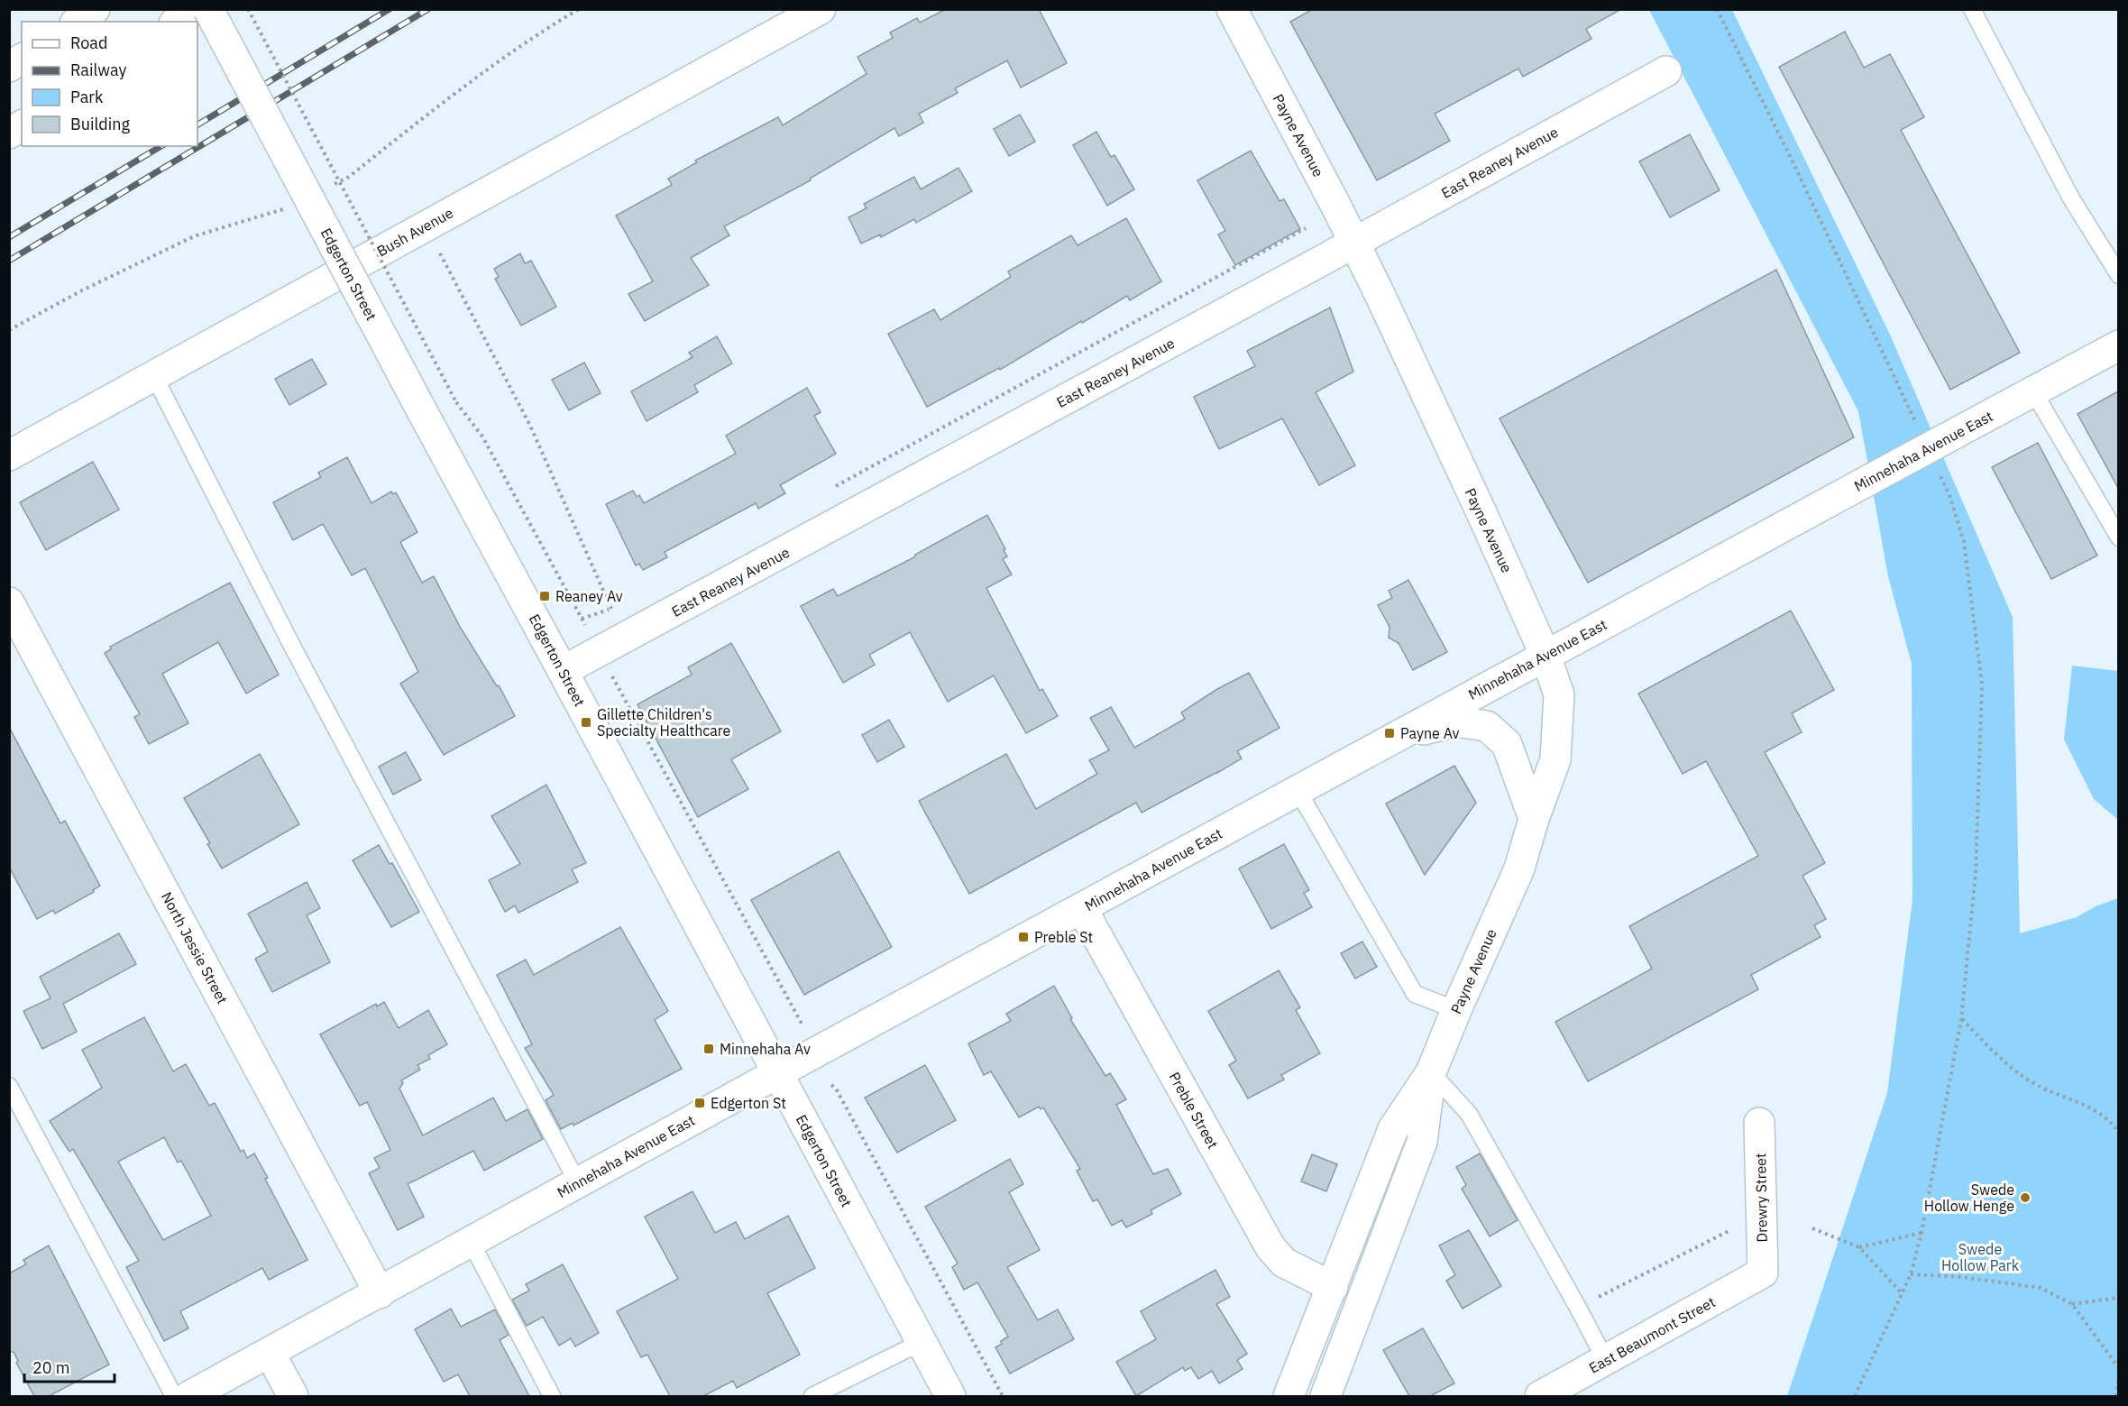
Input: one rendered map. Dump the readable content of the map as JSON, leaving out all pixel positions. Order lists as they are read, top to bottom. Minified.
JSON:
{"streets":{"street":["Payne Avenue","East Reaney Avenue","Bush Avenue","Edgerton Street","Minnehaha Avenue East","North Jessie Street","Preble Street","Drewry Street","East Beaumont Street"]},"crossings":[["Payne Avenue","East Reaney Avenue"],["Payne Avenue","Minnehaha Avenue East"],["Payne Avenue","Preble Street"],["East Reaney Avenue","Edgerton Street"],["Edgerton Street","Minnehaha Avenue East"],["Minnehaha Avenue East","North Jessie Street"],["Minnehaha Avenue East","Preble Street"],["Drewry Street","East Beaumont Street"]],"parks":["Swede Hollow Park"],"places":{"transit":["Reaney Av","Gillette Children's Specialty Healthcare","Payne Av","Preble St","Minnehaha Av","Edgerton St"],"other":["Swede Hollow Henge"]},"legend":["Road","Railway","Park","Building"],"scale_bar":"20 m"}
